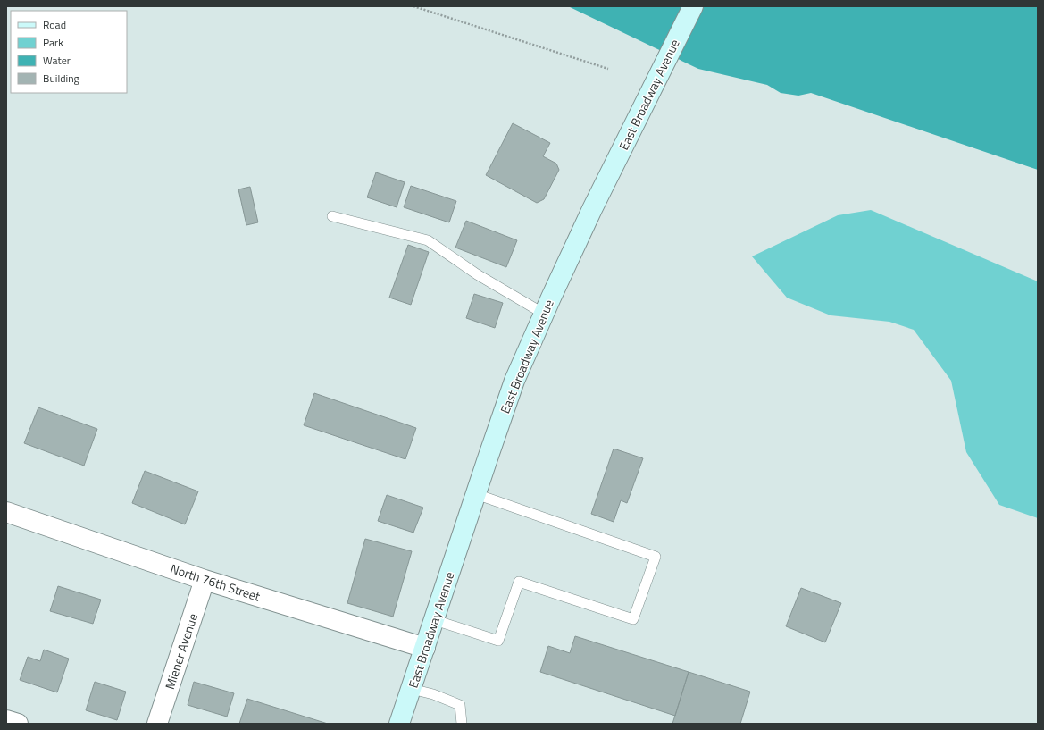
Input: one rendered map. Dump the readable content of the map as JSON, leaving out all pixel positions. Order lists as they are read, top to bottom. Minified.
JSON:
{"streets":{"main road":["East Broadway Avenue"],"street":["North 76th Street","Miener Avenue"]},"crossings":[["East Broadway Avenue","North 76th Street"],["North 76th Street","Miener Avenue"]],"legend":["Road","Park","Water","Building"]}
